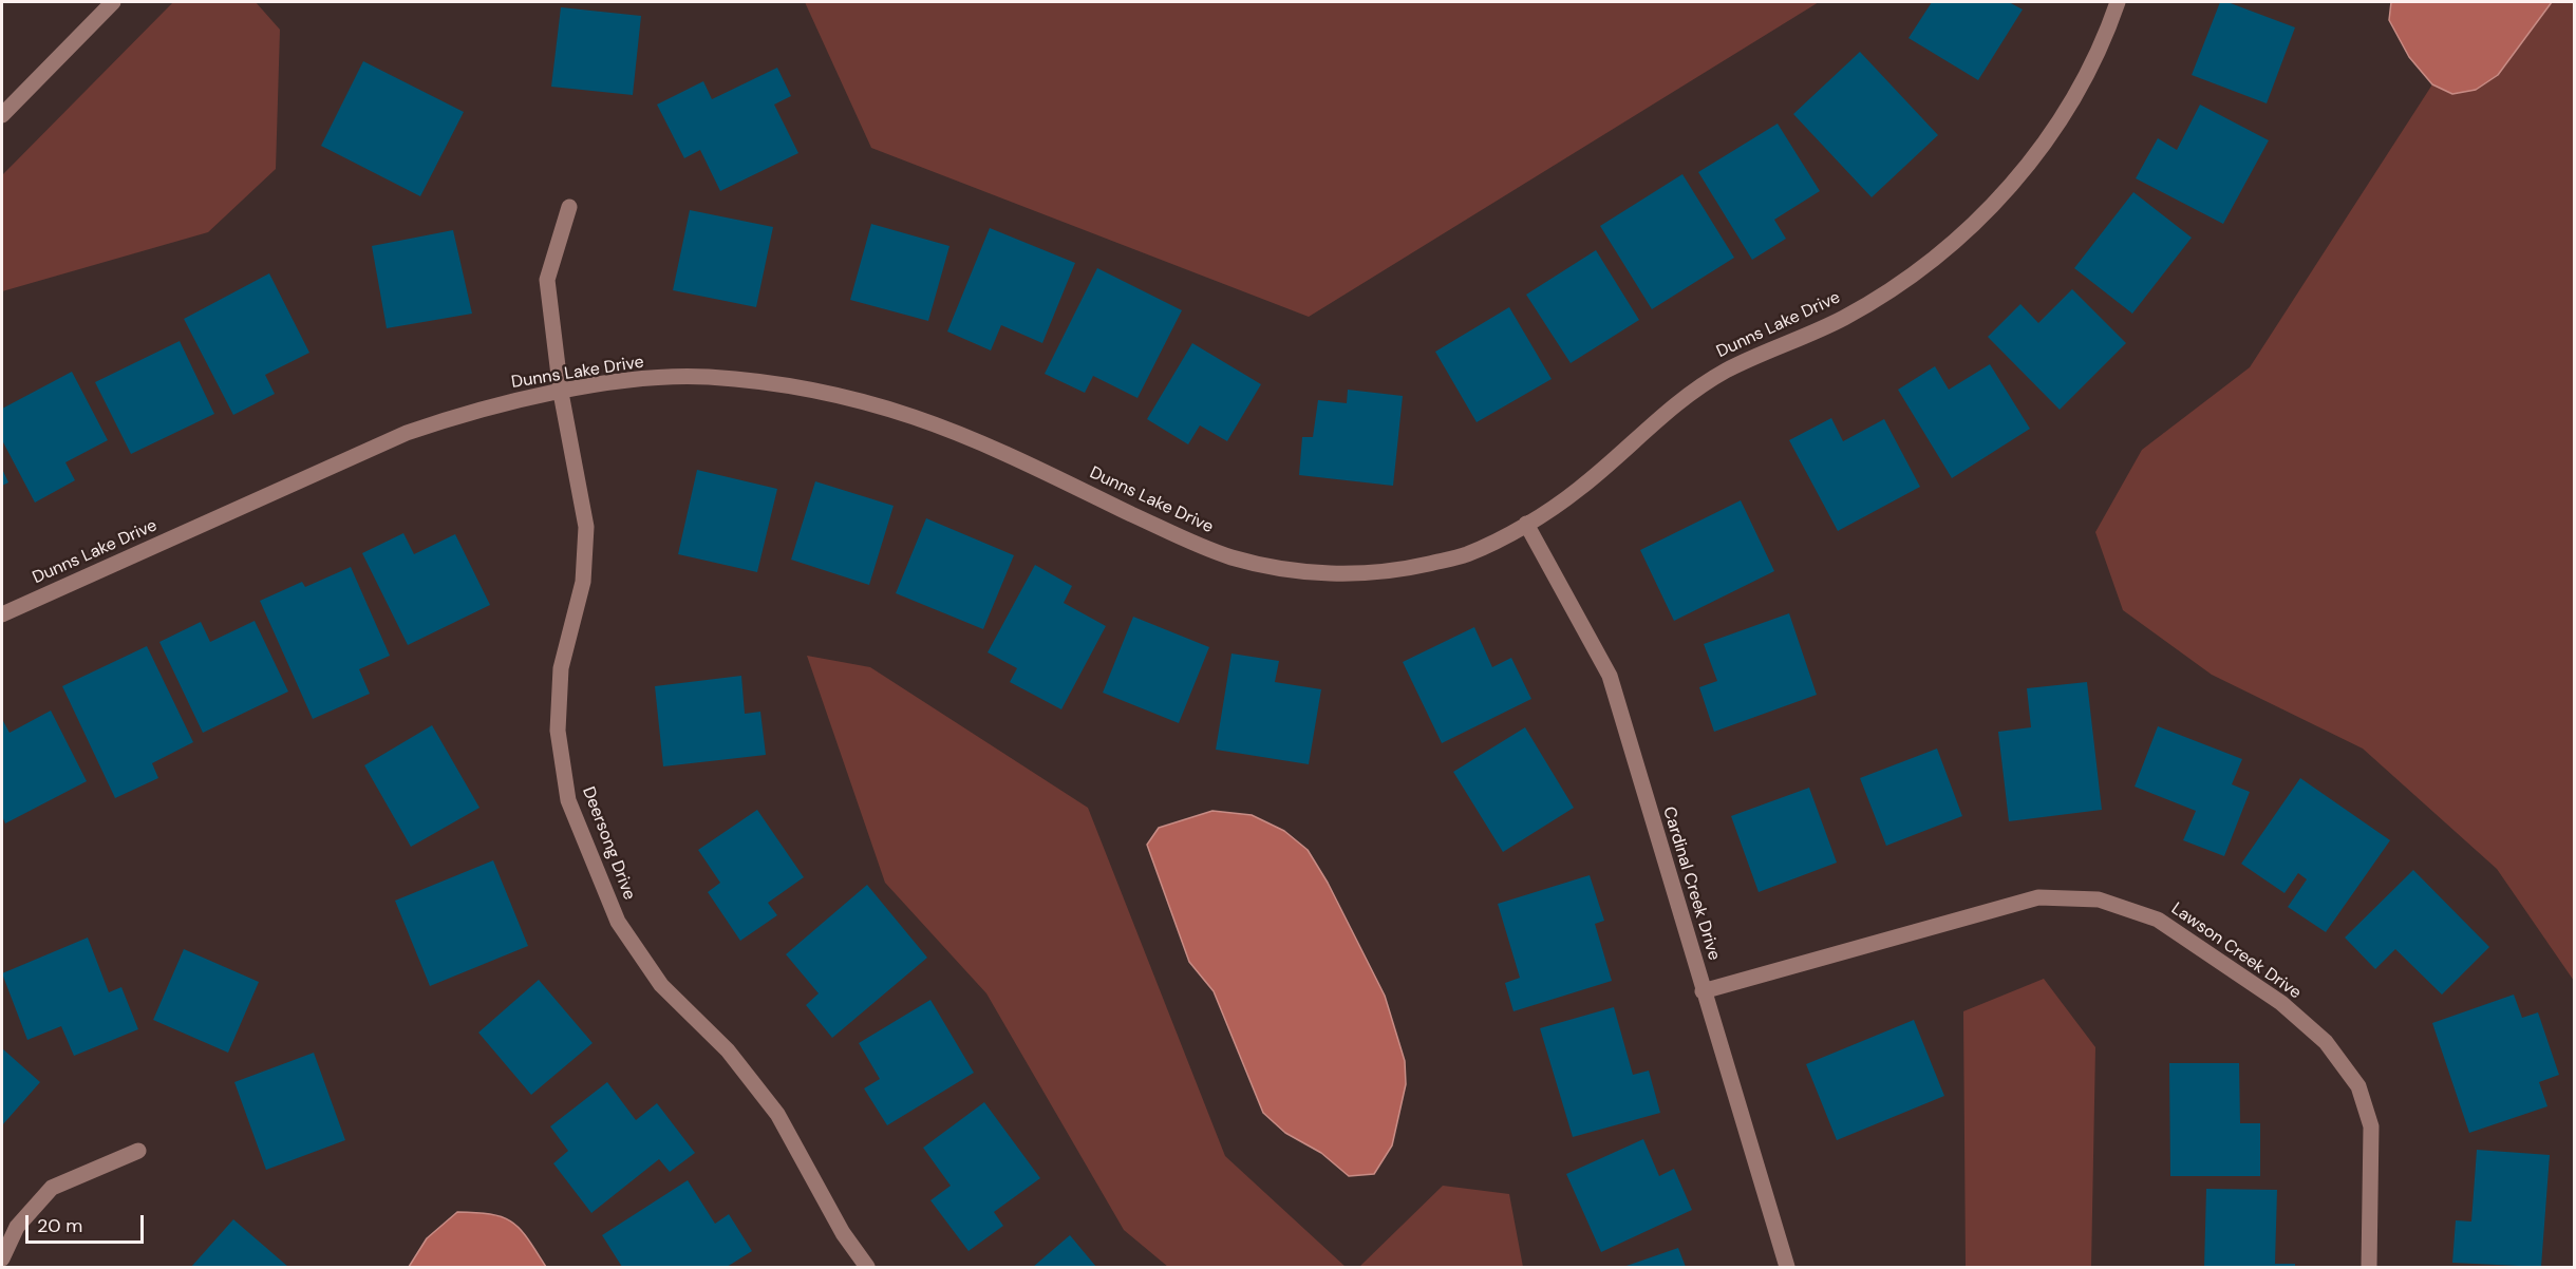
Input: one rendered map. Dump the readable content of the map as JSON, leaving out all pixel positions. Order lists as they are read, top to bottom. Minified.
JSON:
{"streets":{"street":["Dunns Lake Drive","Deersong Drive","Cardinal Creek Drive","Lawson Creek Drive"]},"crossings":[["Dunns Lake Drive","Deersong Drive"],["Dunns Lake Drive","Cardinal Creek Drive"],["Cardinal Creek Drive","Lawson Creek Drive"]],"scale_bar":"20 m"}
